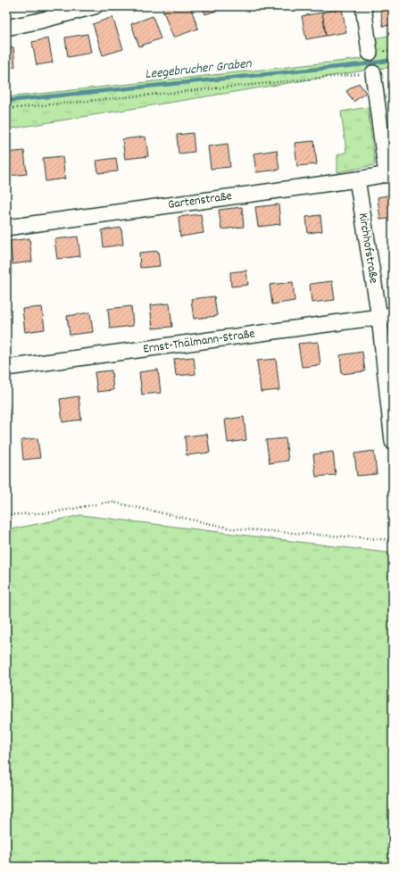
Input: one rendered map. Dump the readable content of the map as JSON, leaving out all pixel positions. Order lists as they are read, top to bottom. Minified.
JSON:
{"streets":{"street":["Gartenstraße","Kirchhofstraße","Ernst-Thälmann-Straße"]},"crossings":[["Gartenstraße","Kirchhofstraße"],["Kirchhofstraße","Ernst-Thälmann-Straße"]],"water":["Leegebrucher Graben"]}
